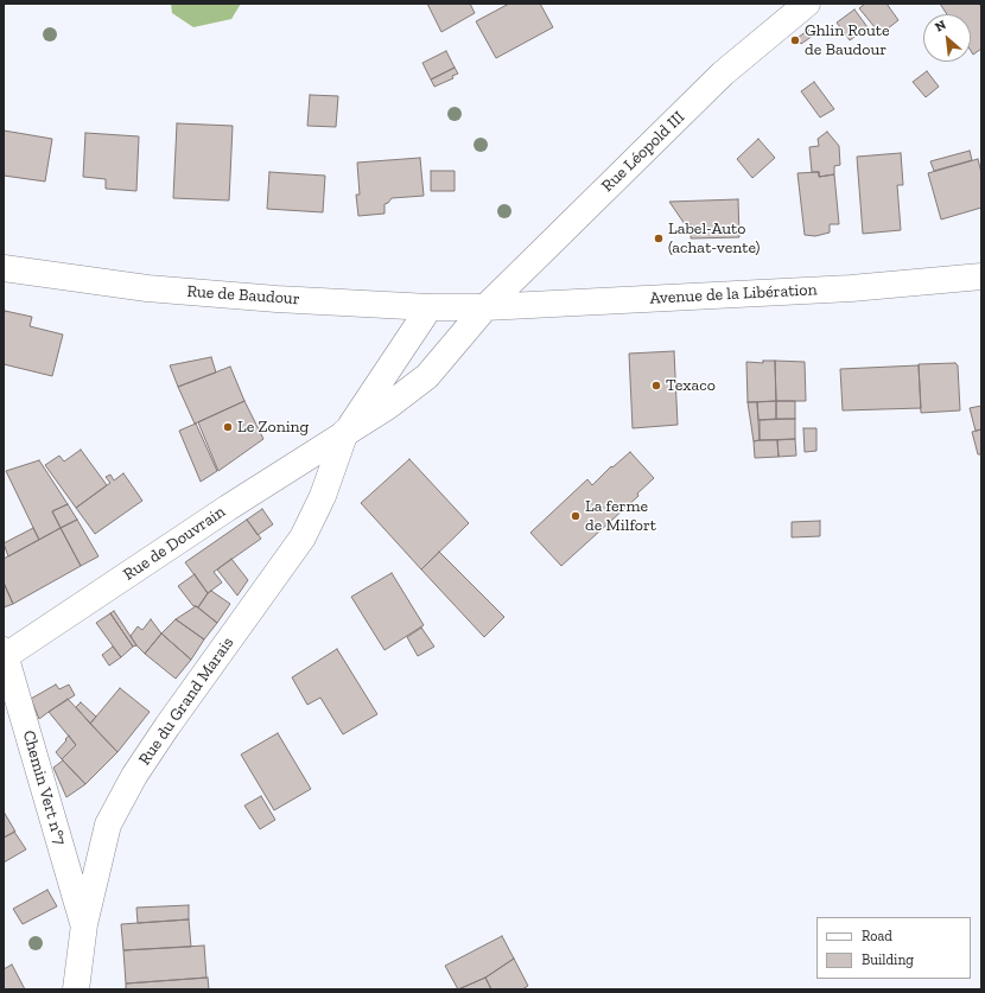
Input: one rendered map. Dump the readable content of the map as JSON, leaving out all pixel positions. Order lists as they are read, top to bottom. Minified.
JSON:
{"streets":{"main road":["Rue Léopold III","Avenue de la Libération","Rue de Baudour","Rue de Douvrain","Rue du Grand Marais","Chemin Vert n°7"]},"crossings":[["Rue Léopold III","Avenue de la Libération"],["Rue Léopold III","Rue de Baudour"],["Rue Léopold III","Rue de Douvrain"],["Avenue de la Libération","Rue de Baudour"],["Avenue de la Libération","Rue de Douvrain"],["Rue de Baudour","Rue de Douvrain"],["Rue de Douvrain","Rue du Grand Marais"],["Rue de Douvrain","Chemin Vert n°7"],["Rue du Grand Marais","Chemin Vert n°7"]],"places":["Ghlin Route de Baudour","Label-Auto (achat-vente)","Texaco","Le Zoning","La ferme de Milfort"],"legend":["Road","Building"],"north":"top left"}
